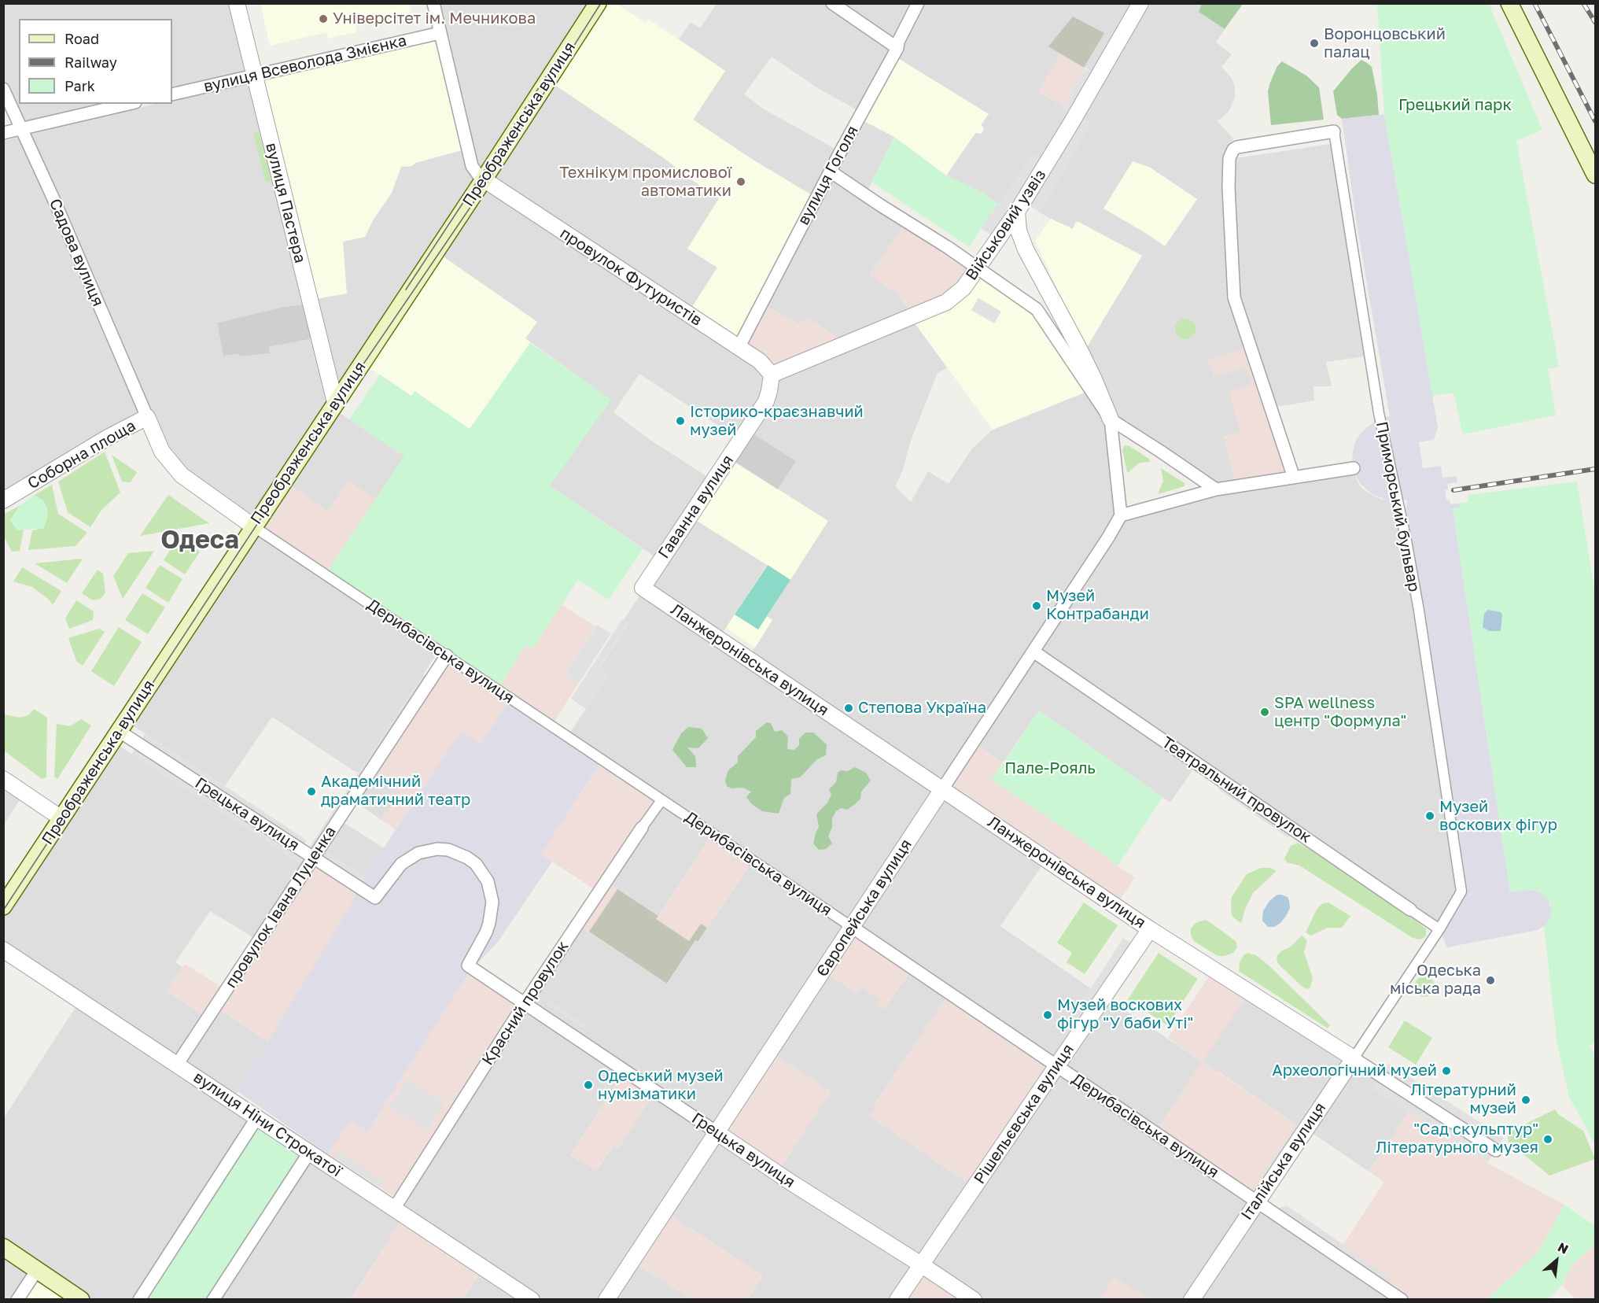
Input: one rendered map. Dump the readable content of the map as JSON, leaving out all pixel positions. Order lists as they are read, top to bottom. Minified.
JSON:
{"streets":{"main road":["Преображенська вулиця"],"street":["вулиця Всеволода Змієнка","вулиця Гоголя","вулиця Пастера","Військовий узвіз","Садова вулиця","провулок Футуристів","Соборна площа","Гаванна вулиця","Приморський бульвар","Дерибасівська вулиця","Ланжеронівська вулиця","Театральний провулок","Грецька вулиця","провулок Івана Луценка","Європейська вулиця","Красний провулок","Рішельєвська вулиця","вулиця Ніни Строкатої","Італійська вулиця"]},"crossings":[["вулиця Всеволода Змієнка","вулиця Пастера"],["Преображенська вулиця","вулиця Пастера"],["Преображенська вулиця","провулок Футуристів"],["Преображенська вулиця","Соборна площа"],["Преображенська вулиця","Дерибасівська вулиця"],["Преображенська вулиця","Грецька вулиця"],["вулиця Гоголя","провулок Футуристів"],["Військовий узвіз","провулок Футуристів"],["Військовий узвіз","Гаванна вулиця"],["Садова вулиця","Соборна площа"],["провулок Футуристів","Гаванна вулиця"],["Соборна площа","Дерибасівська вулиця"],["Гаванна вулиця","Ланжеронівська вулиця"],["Приморський бульвар","Італійська вулиця"],["Дерибасівська вулиця","провулок Івана Луценка"],["Дерибасівська вулиця","Європейська вулиця"],["Дерибасівська вулиця","Красний провулок"],["Дерибасівська вулиця","Рішельєвська вулиця"],["Дерибасівська вулиця","Італійська вулиця"],["Ланжеронівська вулиця","Європейська вулиця"],["Ланжеронівська вулиця","Рішельєвська вулиця"],["Ланжеронівська вулиця","Італійська вулиця"],["Театральний провулок","Європейська вулиця"],["Театральний провулок","Італійська вулиця"],["Грецька вулиця","провулок Івана Луценка"],["Грецька вулиця","Європейська вулиця"],["Грецька вулиця","Красний провулок"],["Грецька вулиця","Рішельєвська вулиця"],["провулок Івана Луценка","вулиця Ніни Строкатої"],["Красний провулок","вулиця Ніни Строкатої"]],"districts":["Одеса"],"parks":["Грецький парк","Пале-Рояль"],"places":["Універсітет ім. Мечникова","Воронцовський палац","Технікум промислової автоматики","Історико-краєзнавчий музей","Музей Контрабанди","Степова Україна","SPA wellness центр \"Формула\"","Академічний драматичний театр","Музей воскових фігур","Одеська міська рада","Музей воскових фігур \"У баби Уті\"","Археологічний музей","Одеський музей нумізматики","Літературний музей","\"Сад скульптур\" Літературного музея"],"legend":["Road","Railway","Park"],"north":"top right"}
